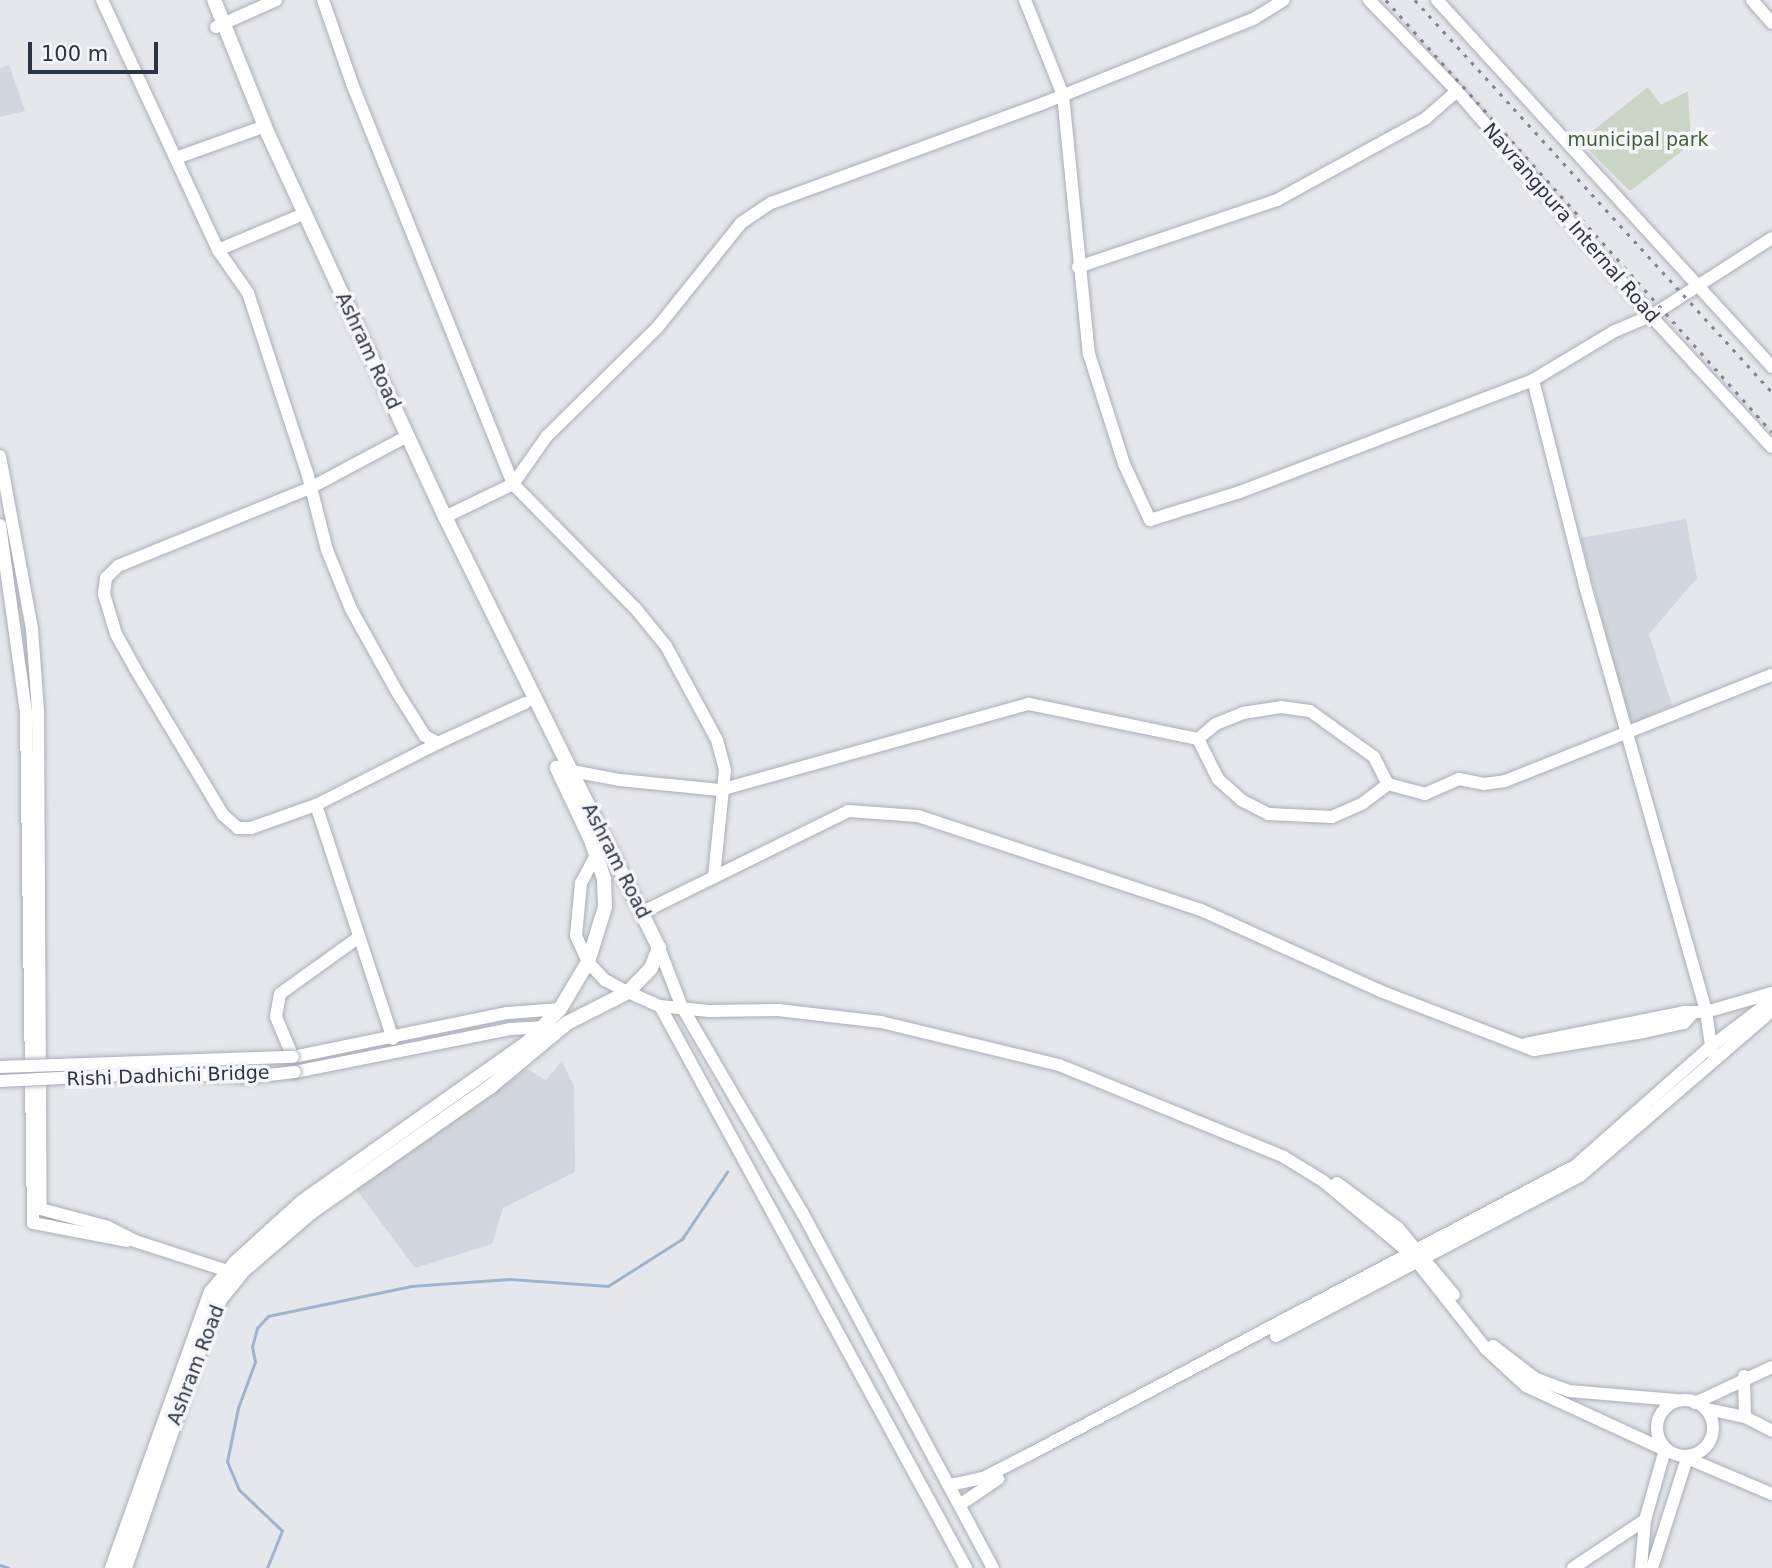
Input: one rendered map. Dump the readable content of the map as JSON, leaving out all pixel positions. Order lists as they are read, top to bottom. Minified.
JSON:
{"streets":{"main road":["Ashram Road"],"street":["Navrangpura Internal Road","Rishi Dadhichi Bridge"]},"crossings":[["Ashram Road","Rishi Dadhichi Bridge"]],"parks":["municipal park"],"scale_bar":"100 m"}
